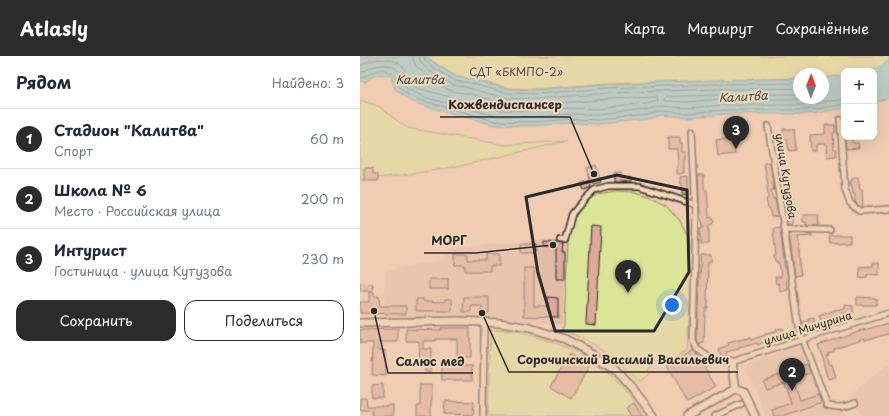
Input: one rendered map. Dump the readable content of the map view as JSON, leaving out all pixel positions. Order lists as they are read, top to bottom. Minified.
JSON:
{"streets":{"street":["улица Кутузова","улица Мичурина"]},"crossings":[["улица Кутузова","улица Мичурина"]],"water":["Калитва"],"parks":["СДТ «БКМПО-2»"],"places":["Кожвендиспансер","МОРГ","Салюc мед","Сорочинский Василий Васильевич"],"north":"top","page":{"header":"Atlasly","nav":["Карта","Маршрут","Сохранённые"],"heading":["Рядом","Найдено: 3"],"map_buttons":["+","−"],"list":[{"mark":"1","name":"Стадион \"Калитва\"","note":"Спорт","value":"60 m"},{"mark":"2","name":"Школа № 6","note":"Место · Российская улица","value":"200 m"},{"mark":"3","name":"Интурист","note":"Гостиница · улица Кутузова","value":"230 m"}],"pins":["3","1","2"],"buttons":["Сохранить","Поделиться"]}}
